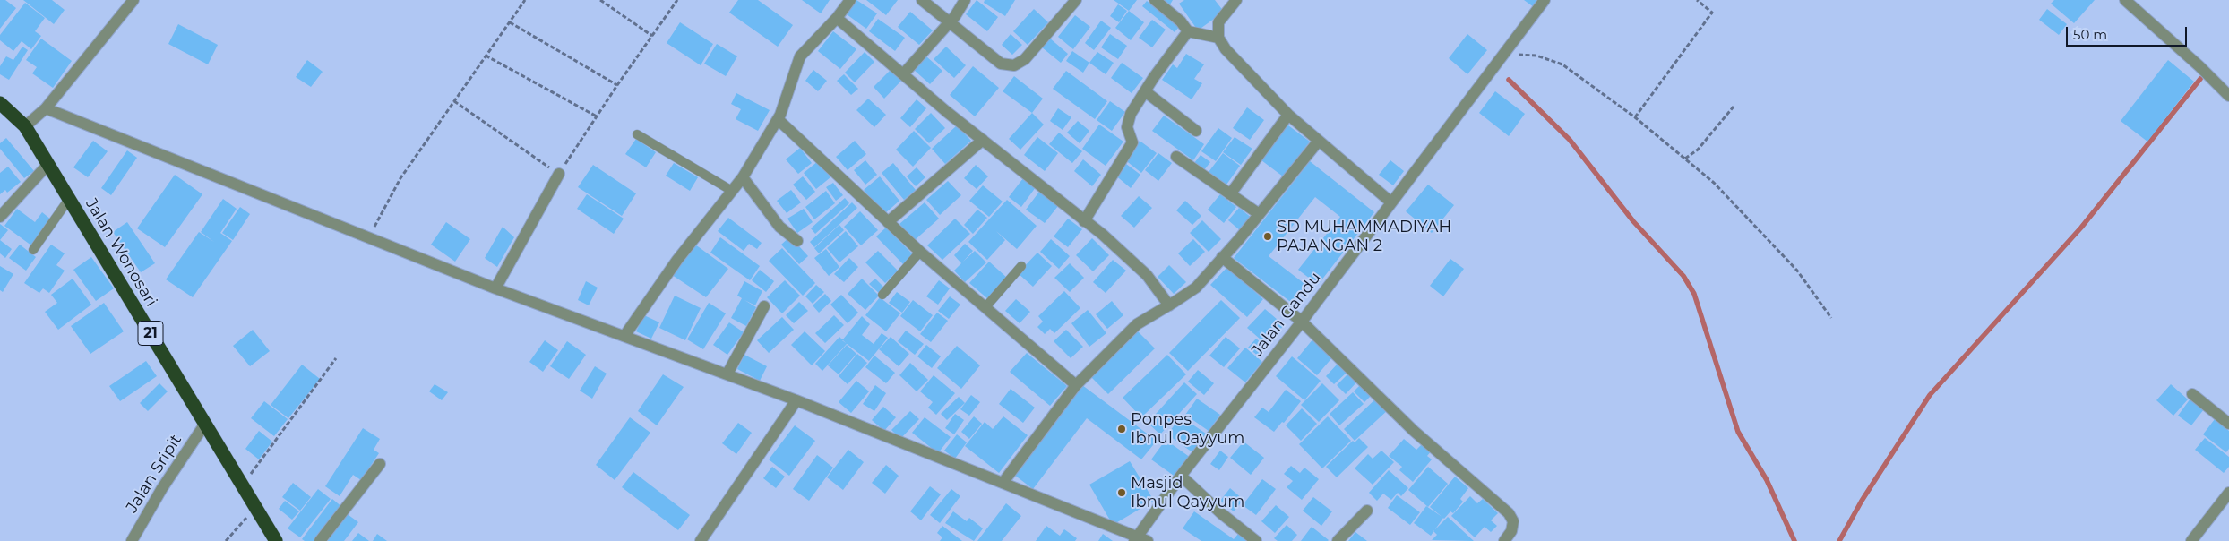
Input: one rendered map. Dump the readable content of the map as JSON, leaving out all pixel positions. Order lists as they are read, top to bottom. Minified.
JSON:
{"streets":{"highway":["Jalan Wonosari","21"],"street":["Jalan Gandu","Jalan Sripit"]},"crossings":[["Jalan Wonosari","Jalan Sripit"]],"places":["SD MUHAMMADIYAH PAJANGAN 2","Ponpes Ibnul Qayyum","Masjid Ibnul Qayyum"],"scale_bar":"50 m"}
